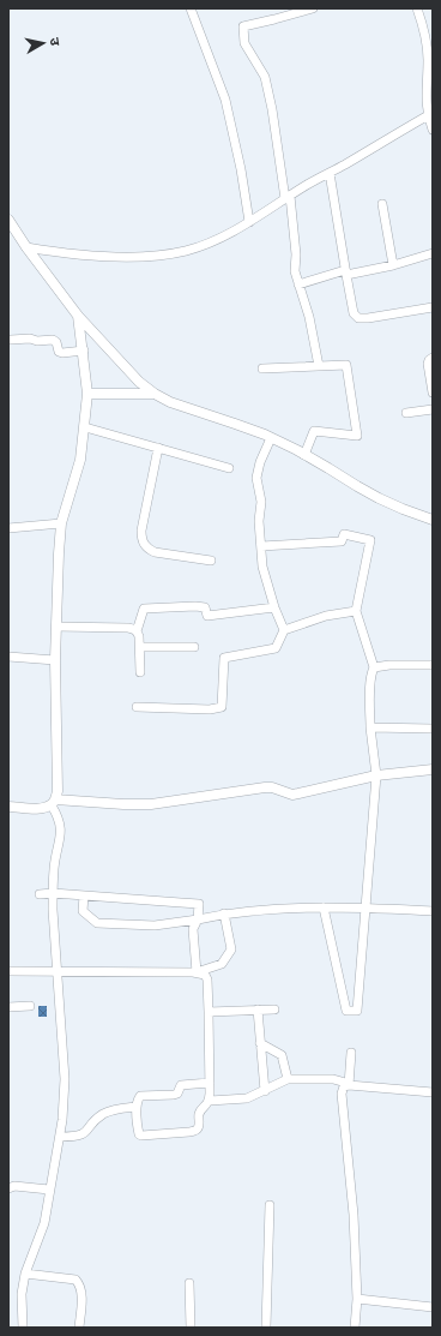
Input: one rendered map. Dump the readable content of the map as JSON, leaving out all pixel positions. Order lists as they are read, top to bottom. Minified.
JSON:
{"north":"right"}
